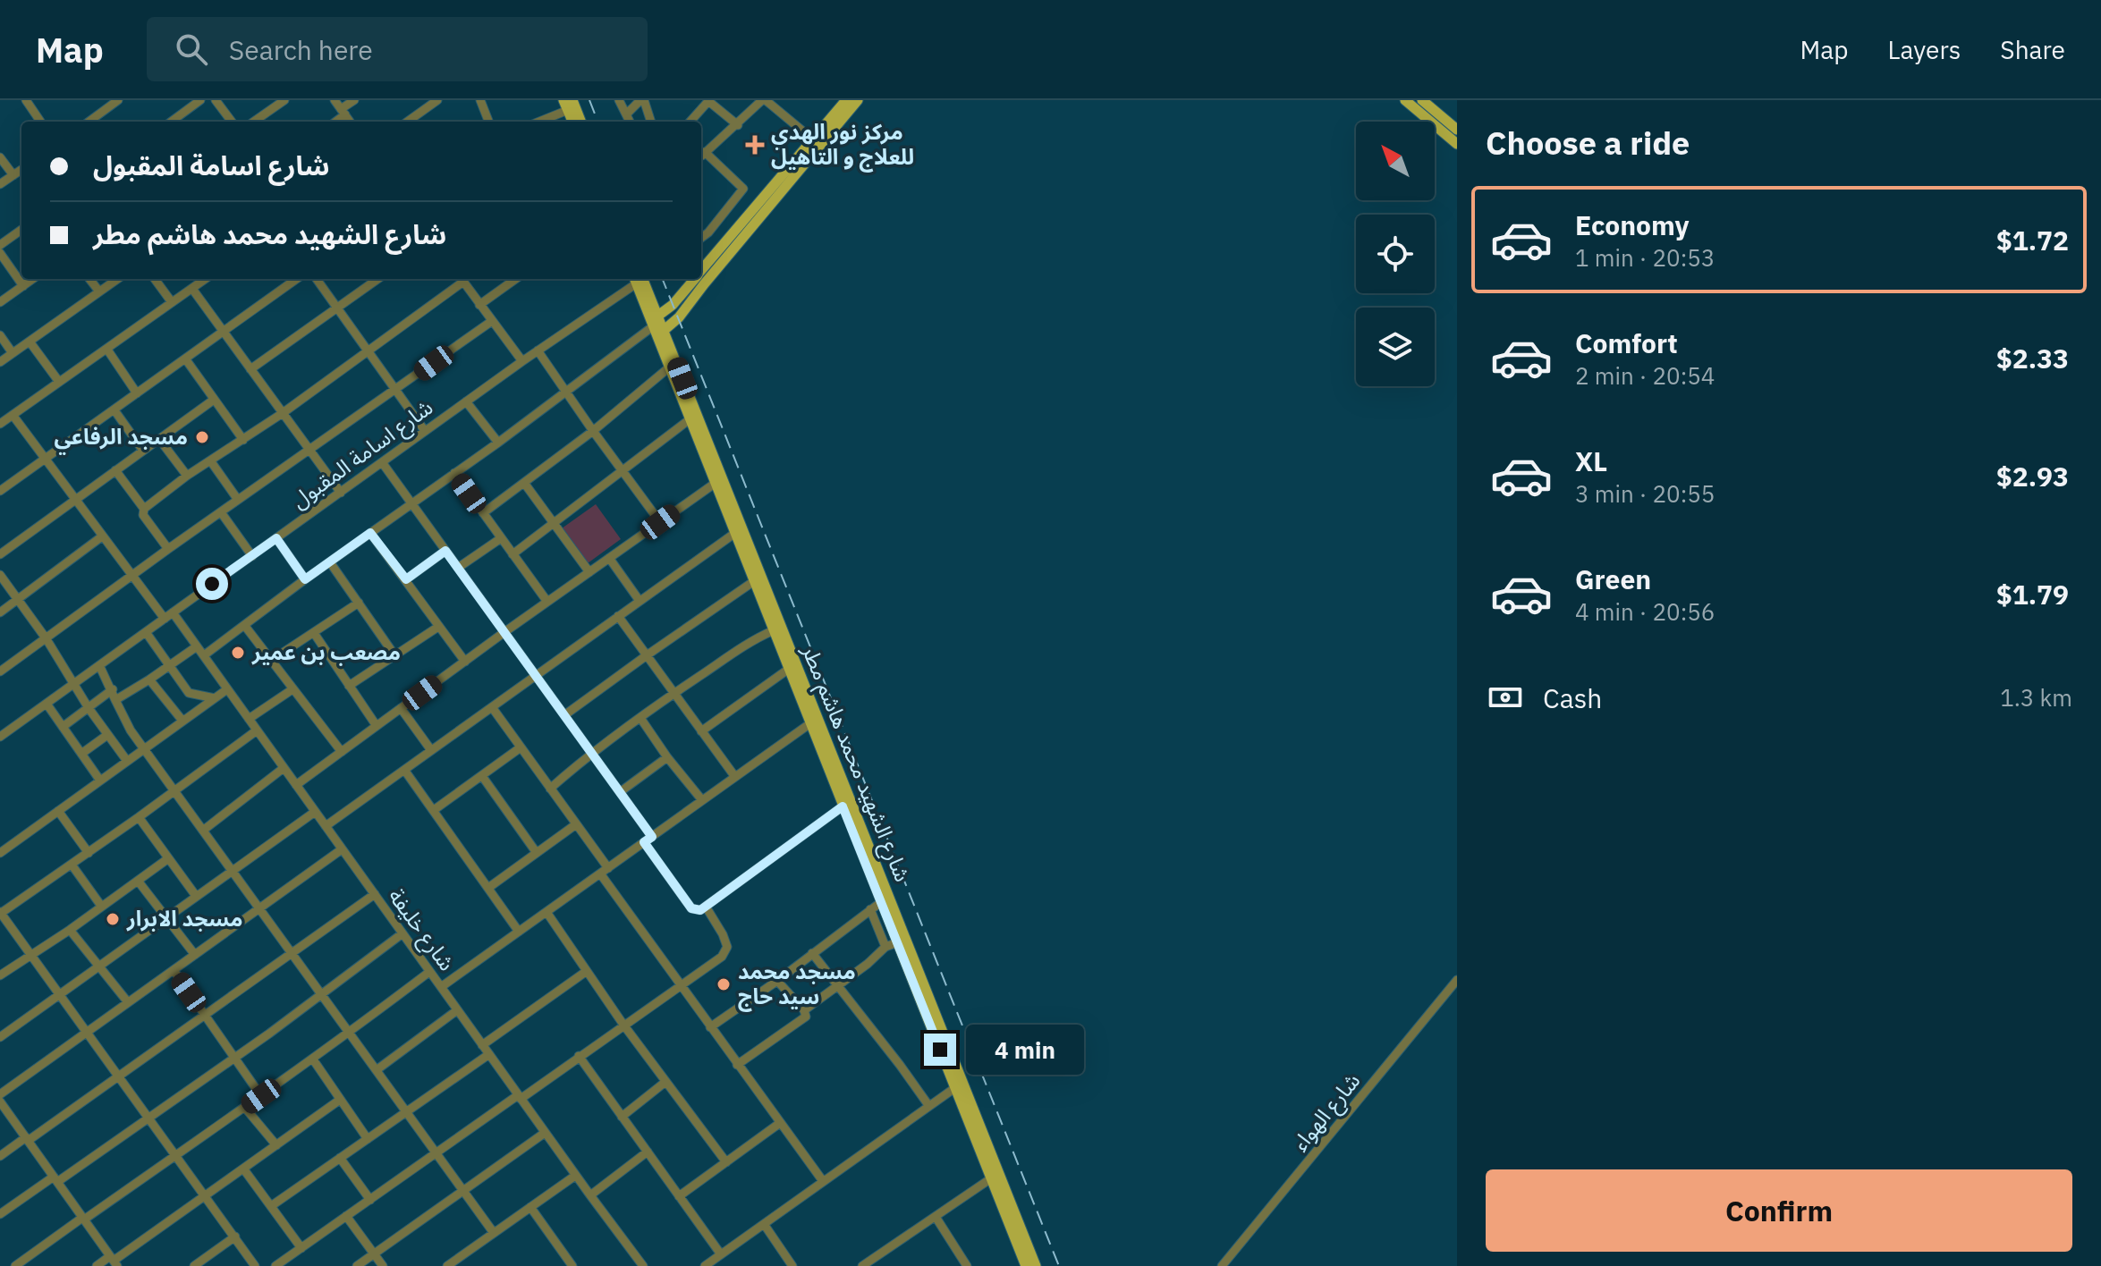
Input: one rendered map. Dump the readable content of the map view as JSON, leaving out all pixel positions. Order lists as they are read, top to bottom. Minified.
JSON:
{"streets":{"main road":["شارع الشهيد محمد هاشم مطر"],"street":["شارع اسامة المقبول","شارع خليفة","شارع الهواء"]},"crossings":[["شارع اسامة المقبول","شارع خليفة"]],"places":{"health":["مركز نور الهدي للعلاج و التاهيل"],"other":["مسجد الرفاعي","مصعب بن عمير","مسجد الابرار","مسجد محمد سيد حاج"]},"north":"top left","page":{"header":"Map","search":"Search here","nav":["Map","Layers","Share"],"heading":"Choose a ride","banner":["شارع اسامة المقبول","شارع الشهيد محمد هاشم مطر"],"list":[{"name":"Economy","note":"1 min · 20:53","value":"$1.72"},{"name":"Comfort","note":"2 min · 20:54","value":"$2.33"},{"name":"XL","note":"3 min · 20:55","value":"$2.93"},{"name":"Green","note":"4 min · 20:56","value":"$1.79"}],"pay":["Cash","1.3 km"],"bubble":"4 min","buttons":"Confirm"}}
